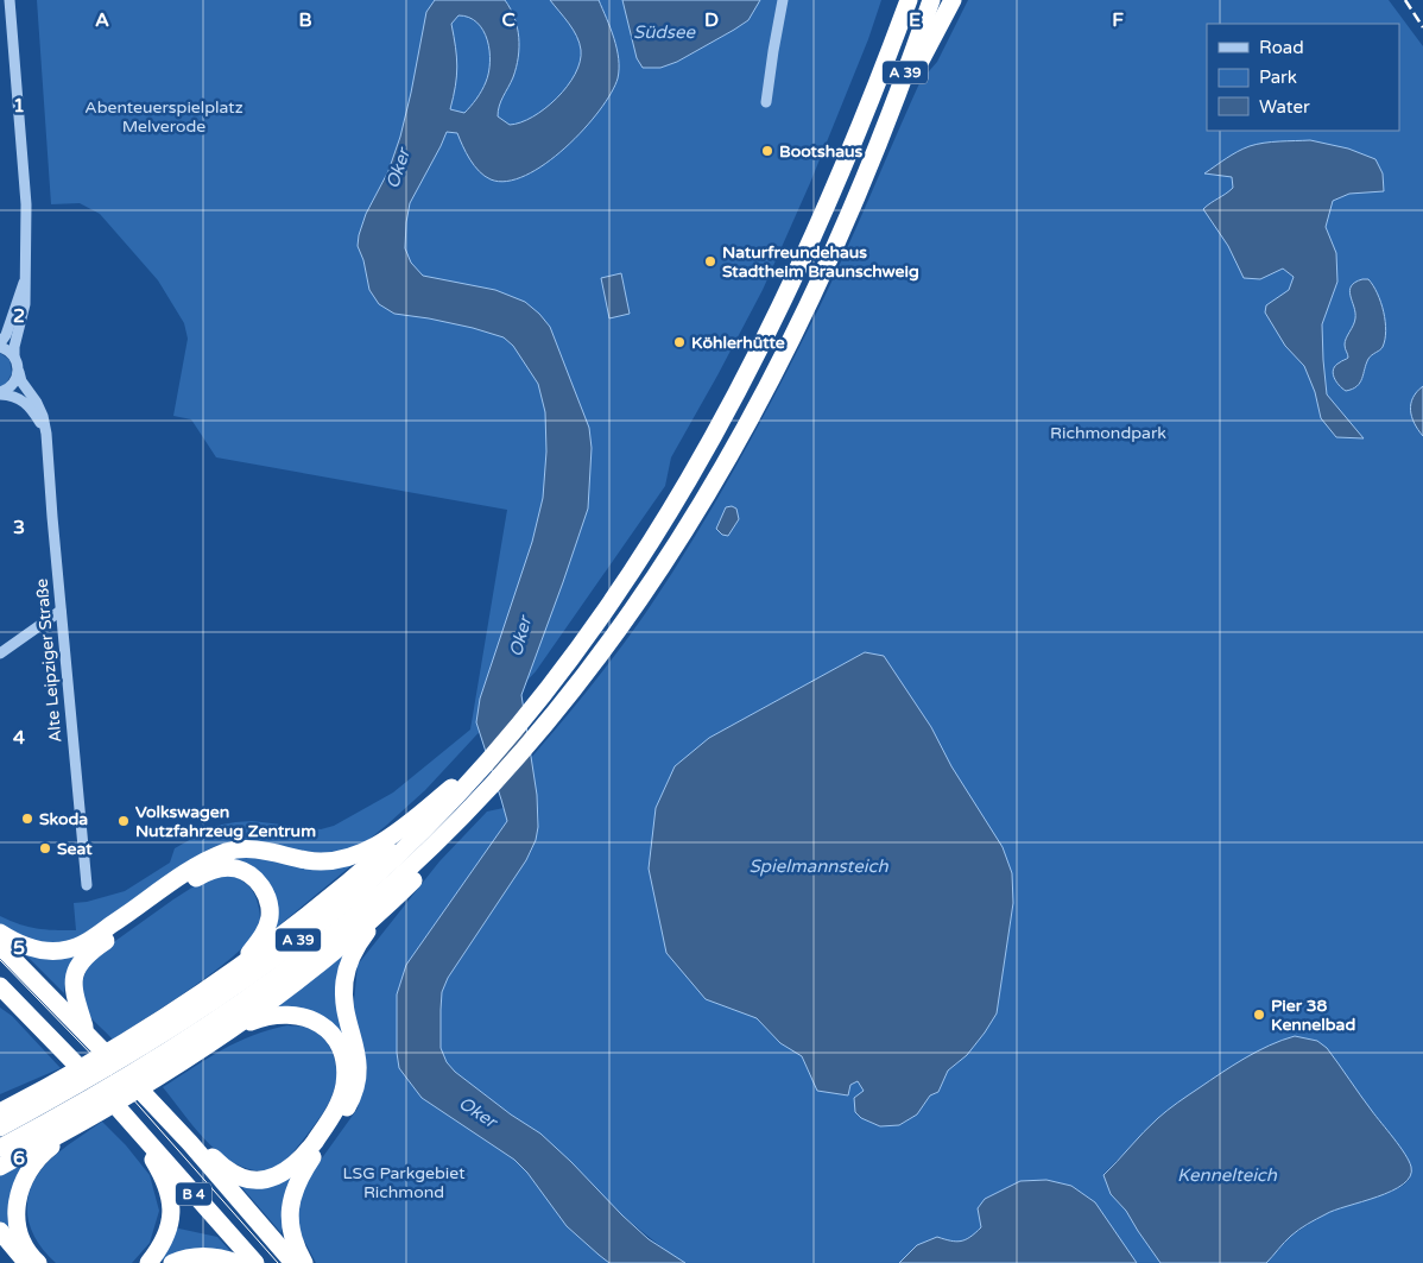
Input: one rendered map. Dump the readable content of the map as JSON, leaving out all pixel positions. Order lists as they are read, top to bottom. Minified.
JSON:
{"streets":{"highway":["A 39","B 4"],"street":["Alte Leipziger Straße"]},"water":["Südsee","Oker","Spielmannsteich","Kennelteich"],"parks":["Abenteuerspielplatz Melverode","Richmondpark","LSG Parkgebiet Richmond"],"places":["Bootshaus","Naturfreundehaus Stadtheim Braunschweig","Köhlerhütte","Skoda","Volkswagen Nutzfahrzeug Zentrum","Seat","Pier 38 Kennelbad"],"legend":["Road","Park","Water"],"grid":{"columns":["A","B","C","D","E","F"],"rows":["1","2","3","4","5","6"]}}
